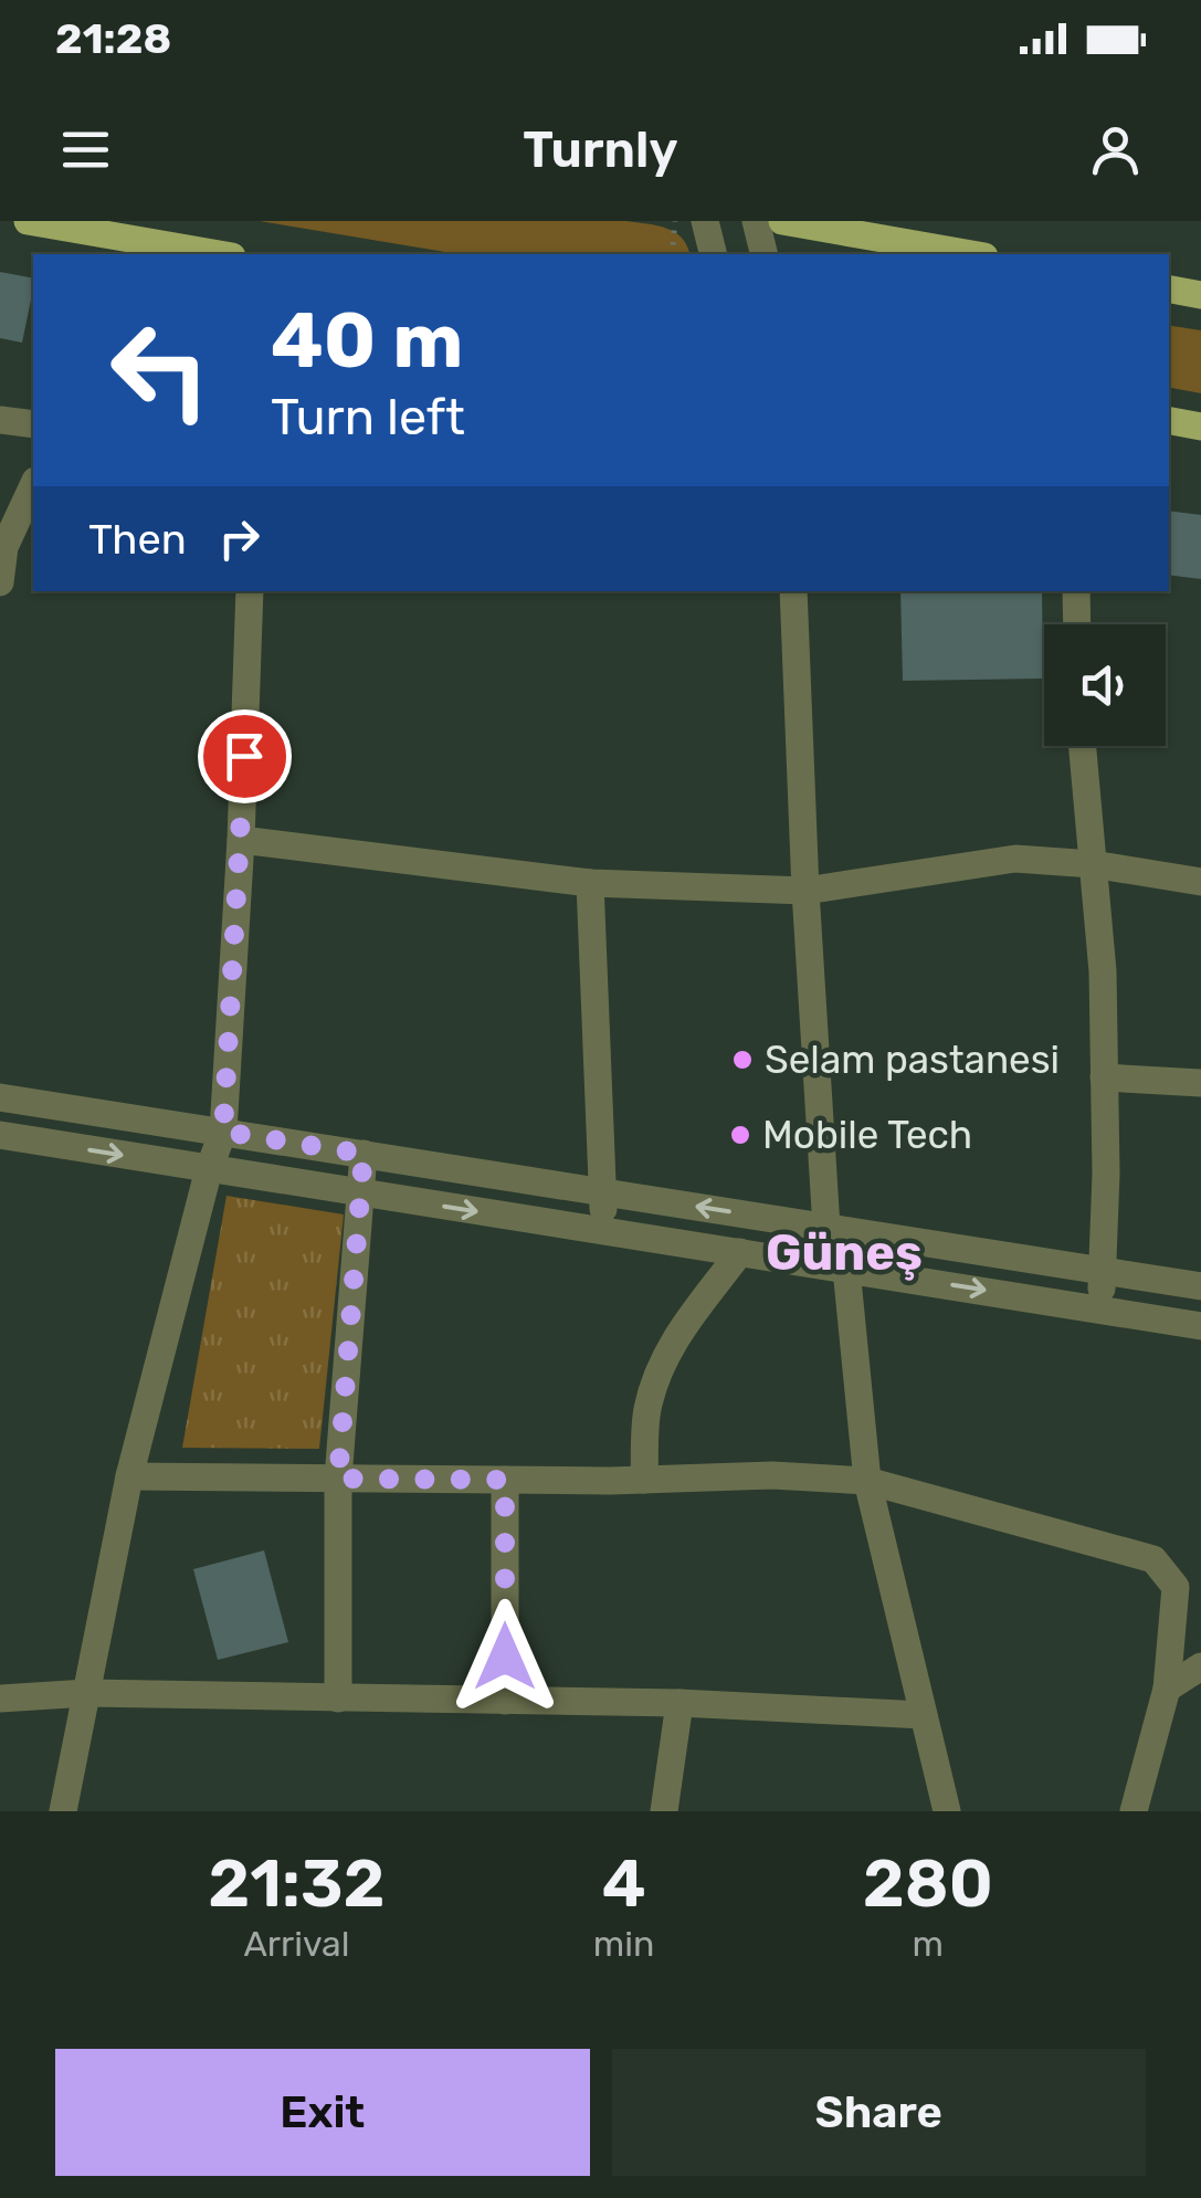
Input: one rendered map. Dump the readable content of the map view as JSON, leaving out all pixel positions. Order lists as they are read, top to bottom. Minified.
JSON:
{"districts":["Güneş"],"places":["Selam pastanesi","Mobile Tech"],"page":{"status":"21:28","header":"Turnly","turn":["40 m","Turn left"],"then":"Then","eta":["21:32","Arrival","4","min","280","m"],"buttons":["Exit","Share"]}}
